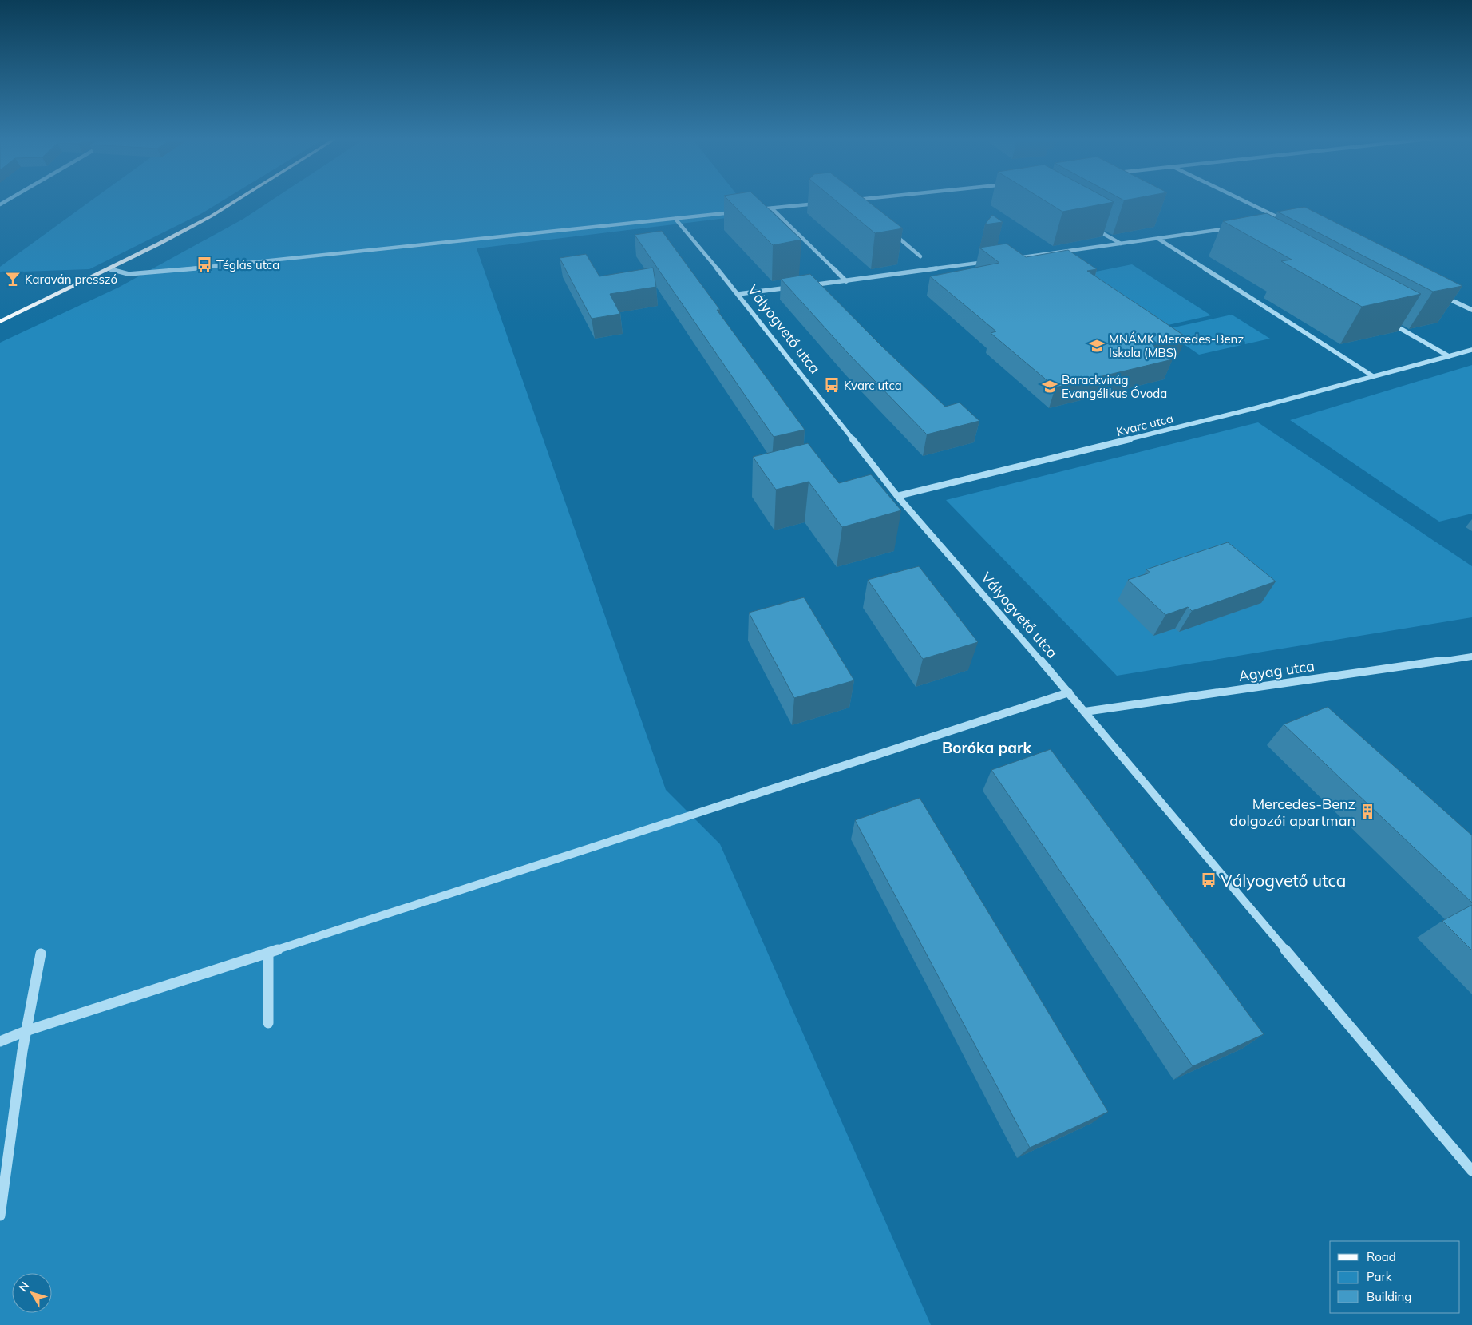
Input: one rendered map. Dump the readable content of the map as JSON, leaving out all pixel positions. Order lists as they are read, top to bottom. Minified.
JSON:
{"streets":{"street":["Vályogvető utca","Kvarc utca","Agyag utca"]},"crossings":[["Vályogvető utca","Kvarc utca"],["Vályogvető utca","Agyag utca"]],"districts":["Boróka park"],"places":{"bus stop":["Téglás utca","Kvarc utca","Vályogvető utca"],"bar":["Karaván presszó"],"school or university":["MNÁMK Mercedes-Benz Iskola (MBS)","Barackvirág Evangélikus Óvoda"],"building":["Mercedes-Benz dolgozói apartman"]},"legend":["Road","Park","Building"],"north":"top left"}
